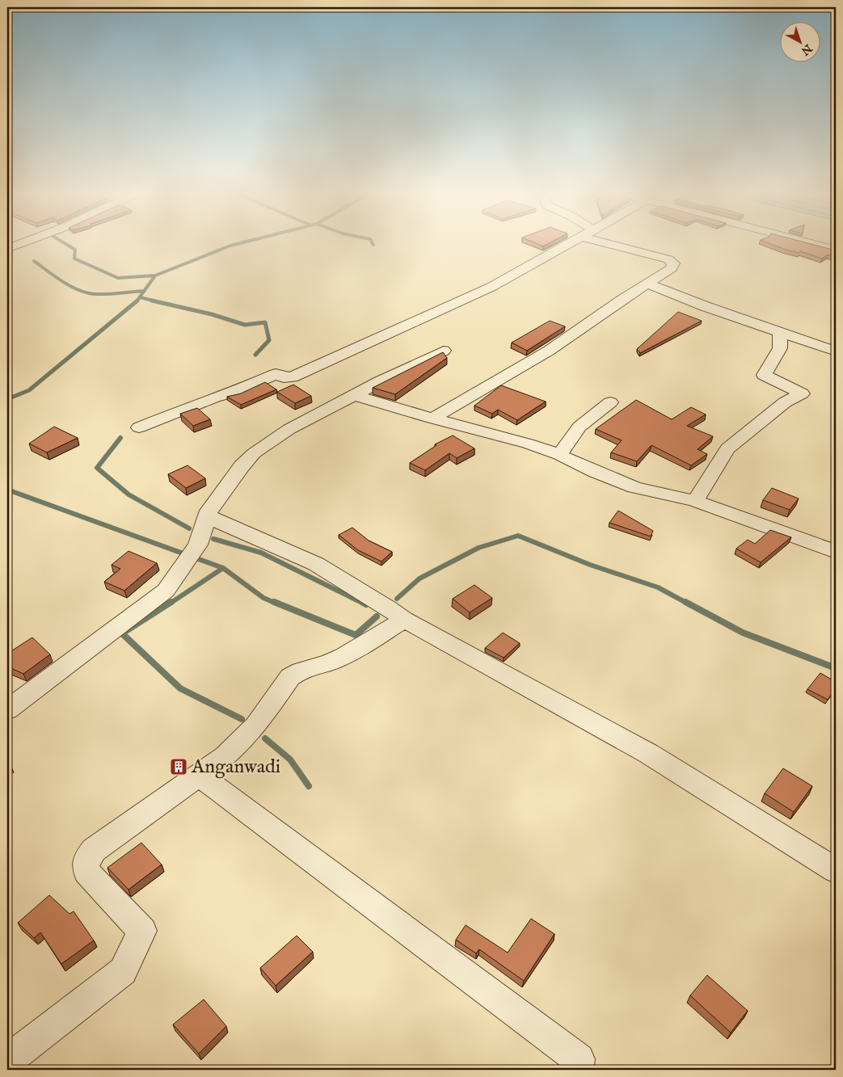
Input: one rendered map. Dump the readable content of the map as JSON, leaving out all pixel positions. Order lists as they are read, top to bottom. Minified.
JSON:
{"places":{"building":["Anganwadi"]},"north":"bottom right"}
